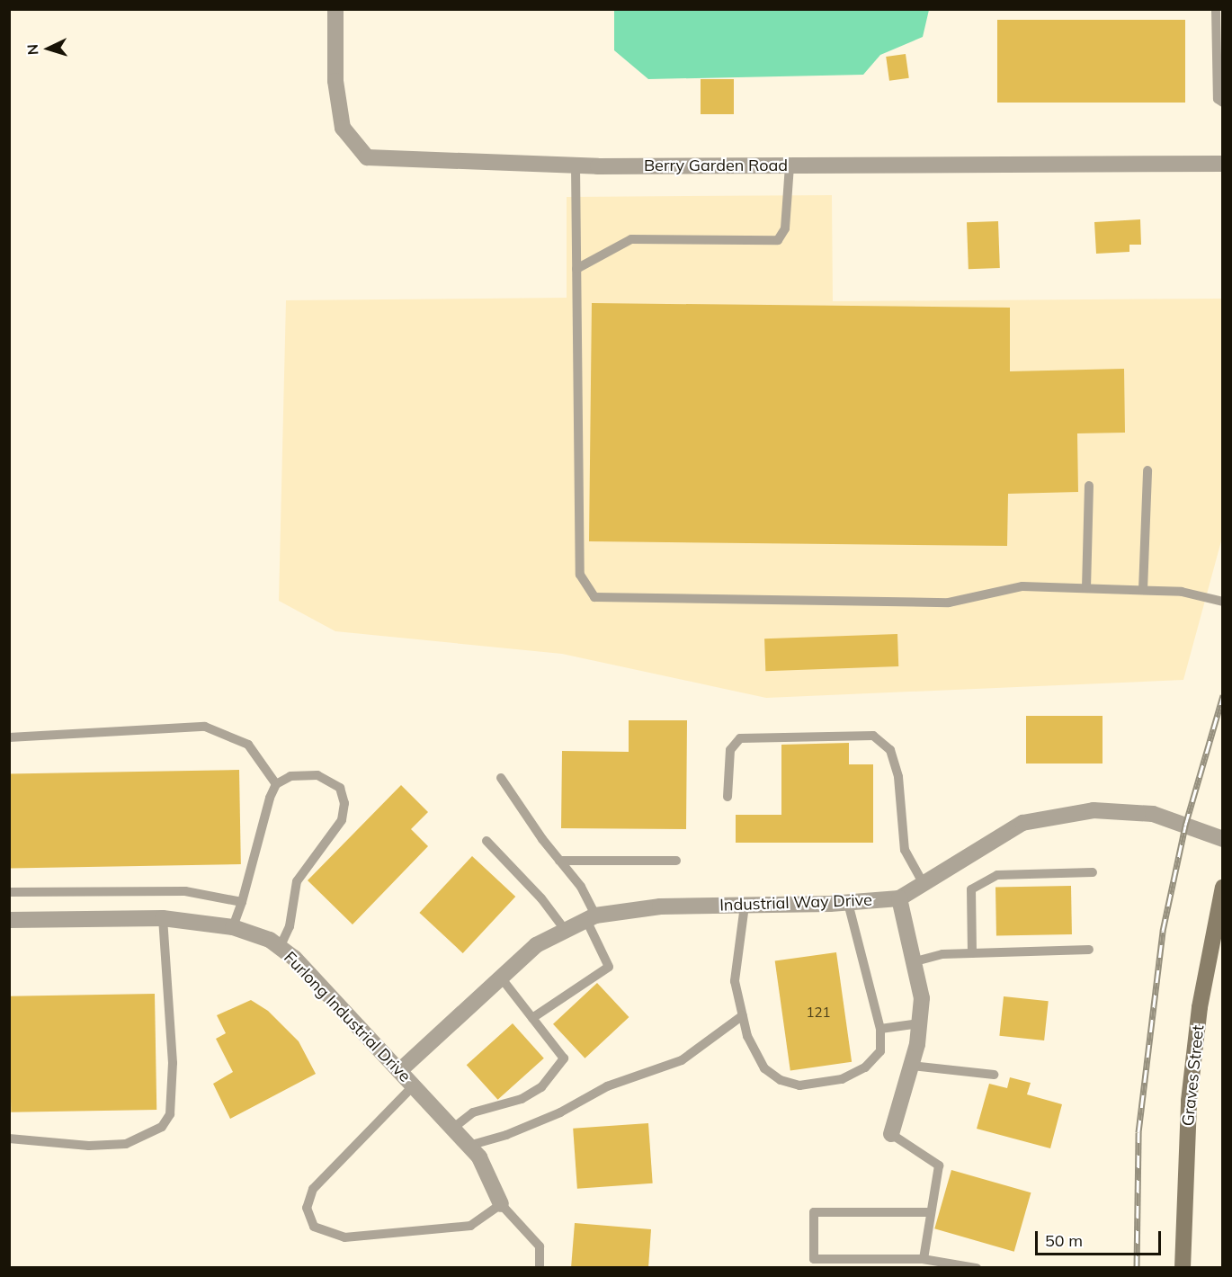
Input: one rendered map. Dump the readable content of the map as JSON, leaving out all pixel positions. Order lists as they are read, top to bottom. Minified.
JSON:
{"streets":{"street":["Berry Garden Road","Industrial Way Drive","Furlong Industrial Drive","Graves Street"]},"crossings":[["Industrial Way Drive","Furlong Industrial Drive"]],"house_numbers":["121"],"scale_bar":"50 m","north":"left"}
